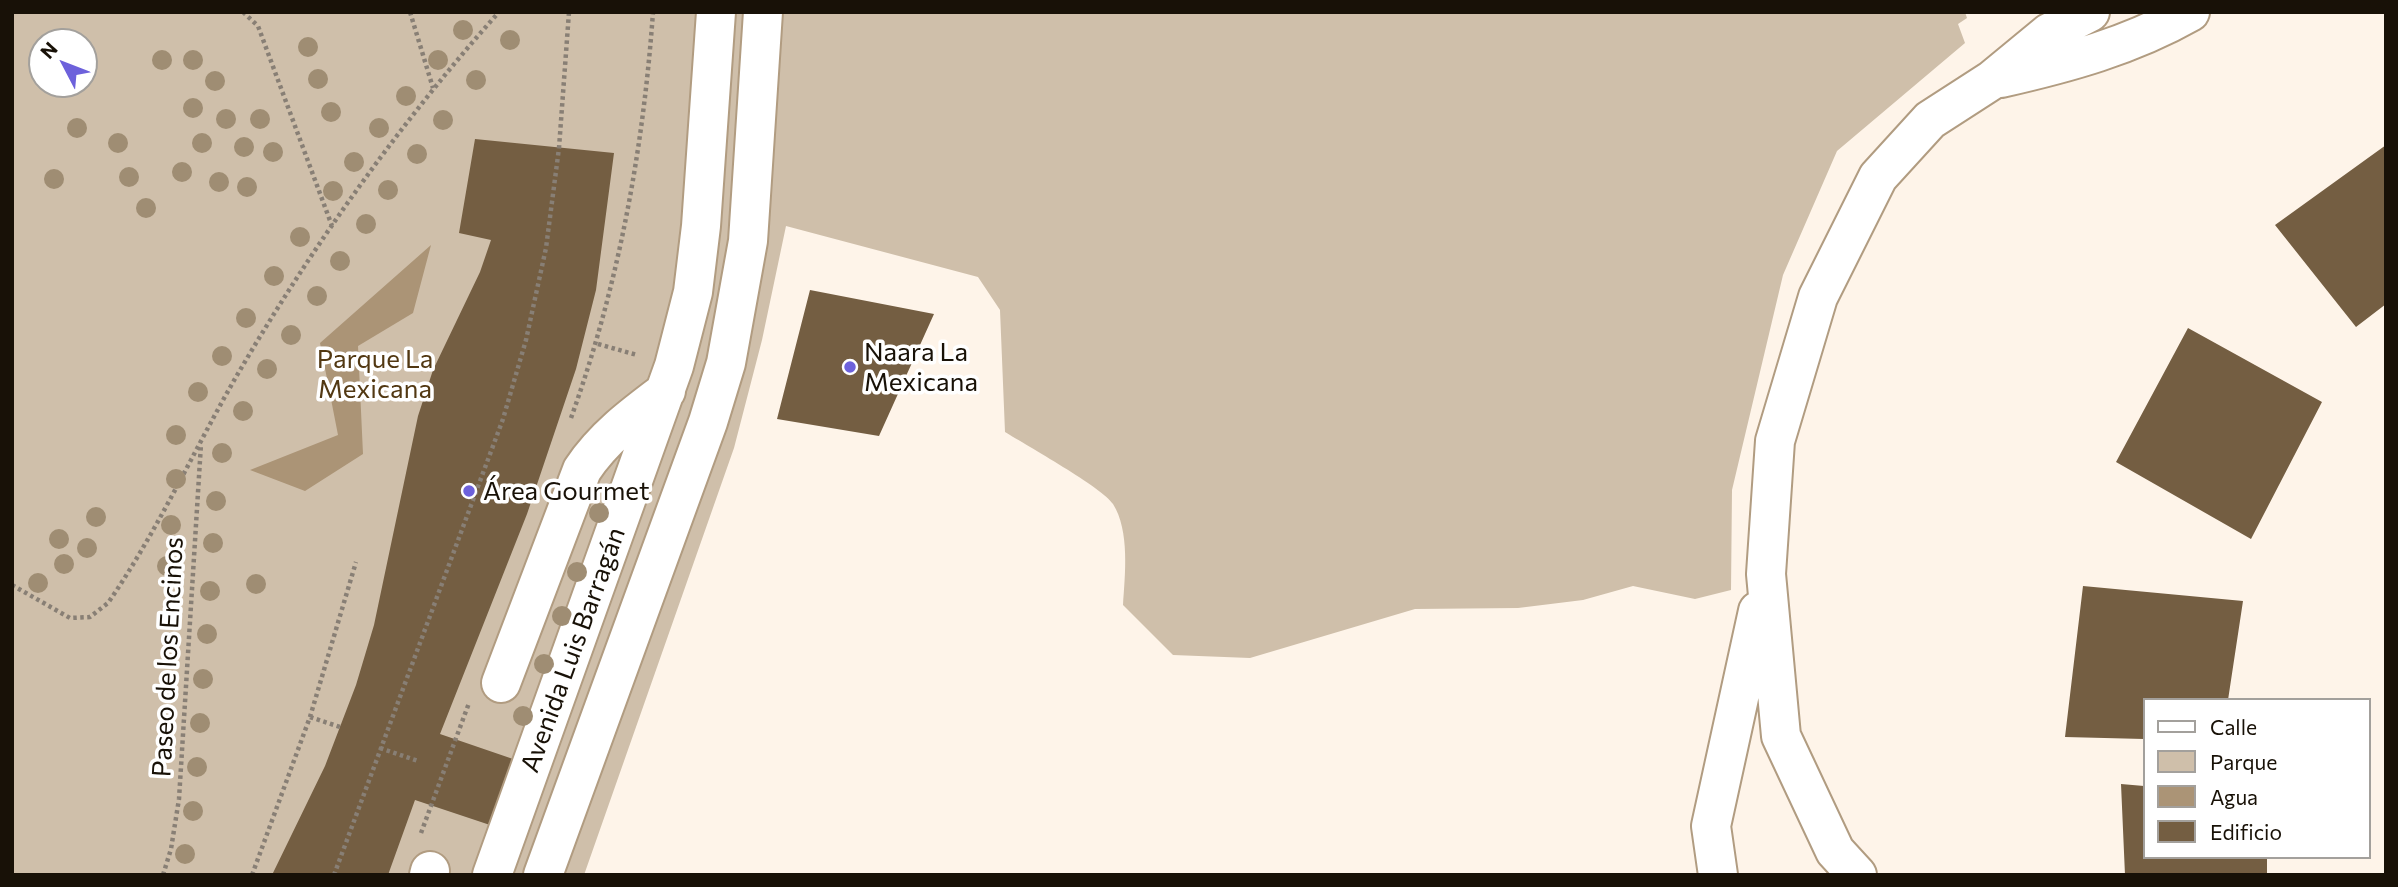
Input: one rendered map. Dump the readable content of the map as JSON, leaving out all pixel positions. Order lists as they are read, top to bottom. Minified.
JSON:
{"streets":{"street":["Avenida Luis Barragán"],"path":["Paseo de los Encinos"]},"parks":["Parque La Mexicana"],"places":["Naara La Mexicana","Área Gourmet"],"legend":["Calle","Parque","Agua","Edificio"],"north":"top left"}
